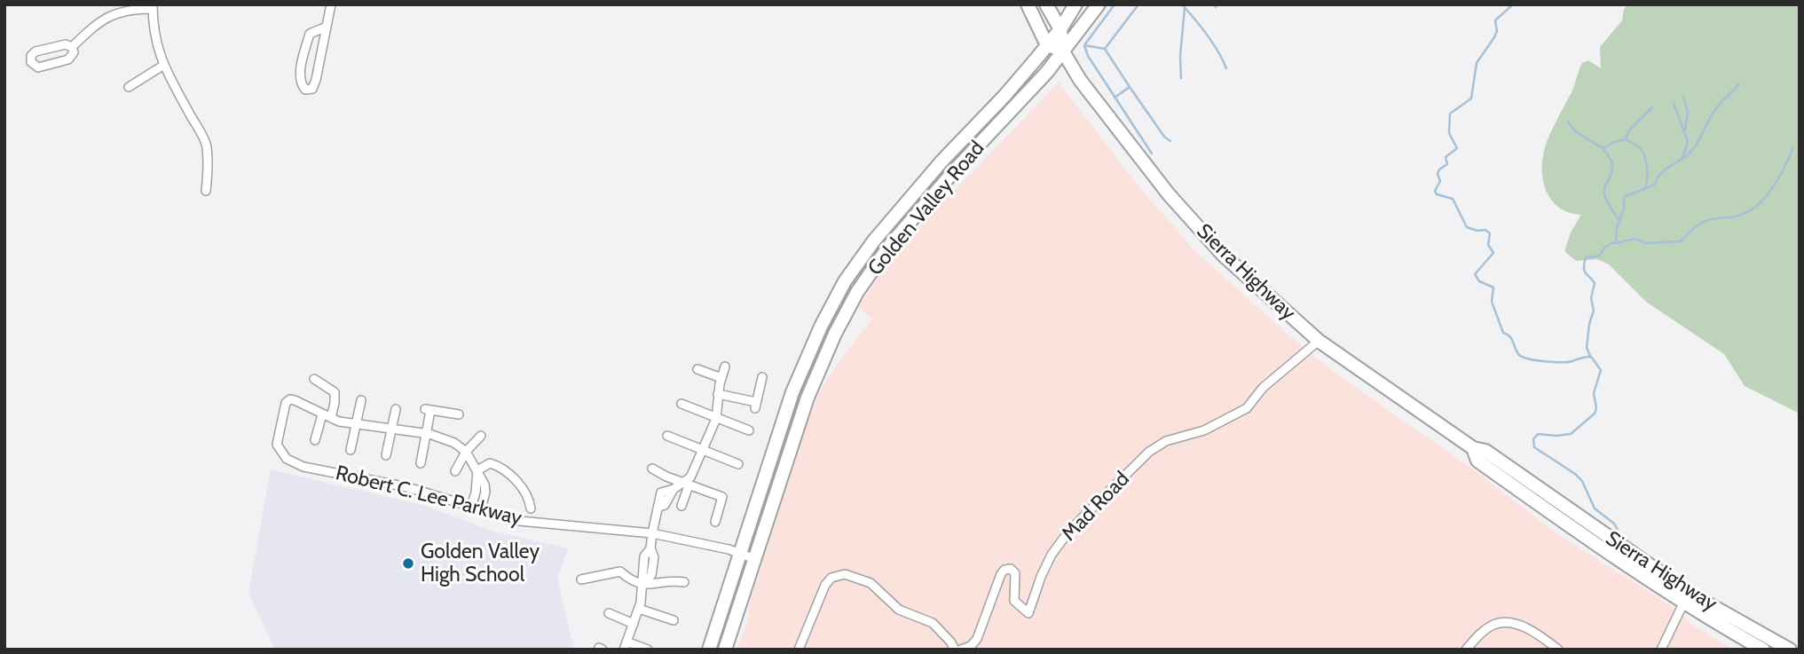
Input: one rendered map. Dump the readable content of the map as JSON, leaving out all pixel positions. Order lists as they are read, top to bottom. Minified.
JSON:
{"streets":{"main road":["Golden Valley Road","Sierra Highway"],"street":["Robert C. Lee Parkway","Mad Road"]},"crossings":[["Golden Valley Road","Sierra Highway"],["Golden Valley Road","Robert C. Lee Parkway"],["Sierra Highway","Mad Road"]],"places":["Golden Valley High School"]}
